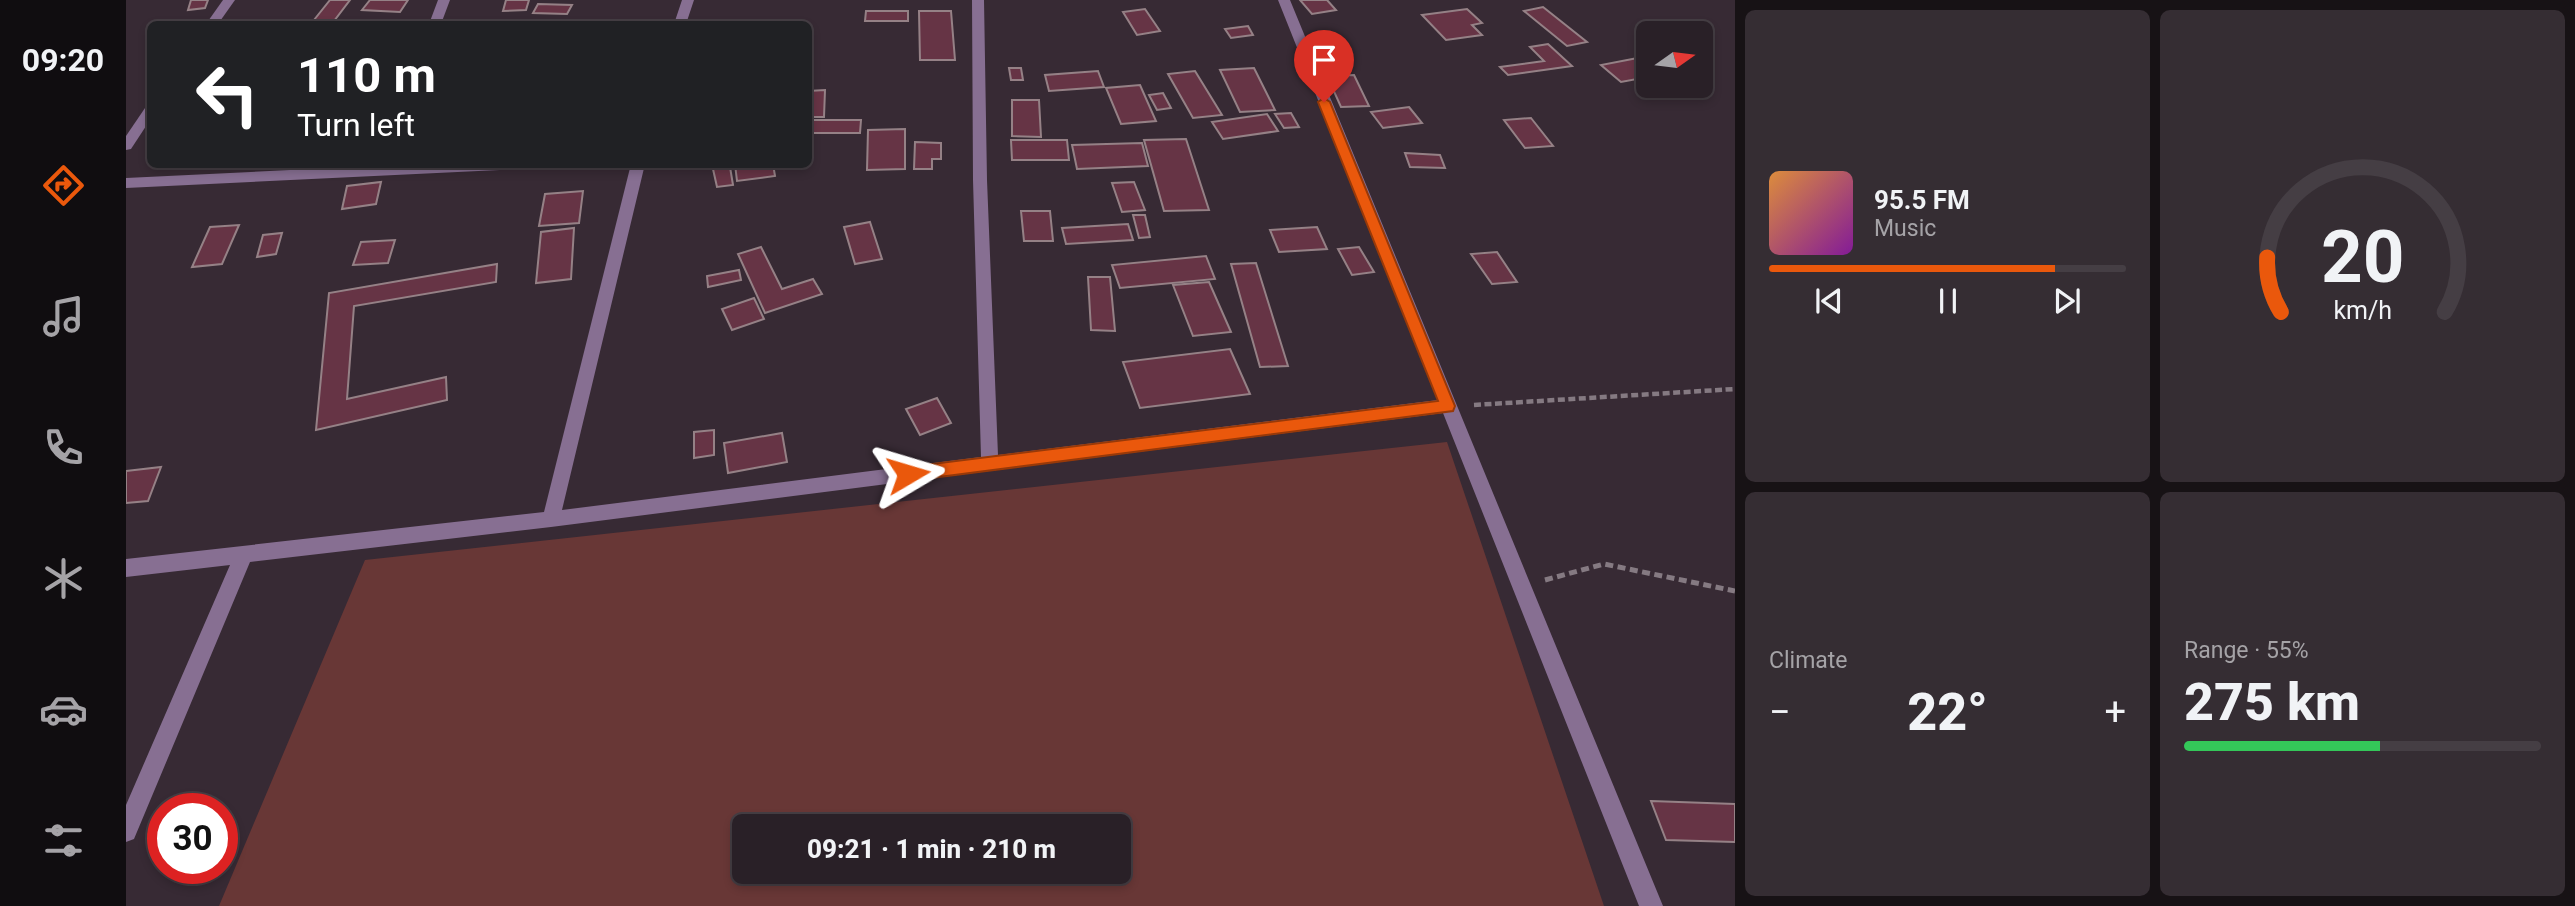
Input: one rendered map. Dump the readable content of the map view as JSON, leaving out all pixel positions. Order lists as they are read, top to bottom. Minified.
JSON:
{"north":"right","page":{"tabs":"09:20","turn":["110 m","Turn left"],"song":["95.5 FM","Music"],"tile":["Climate",["Range · 55%","275 km"]],"heat":["−","22°","+"],"limit":"30","trip":"09:21 · 1 min · 210 m","gauge":["20","km/h"]}}
